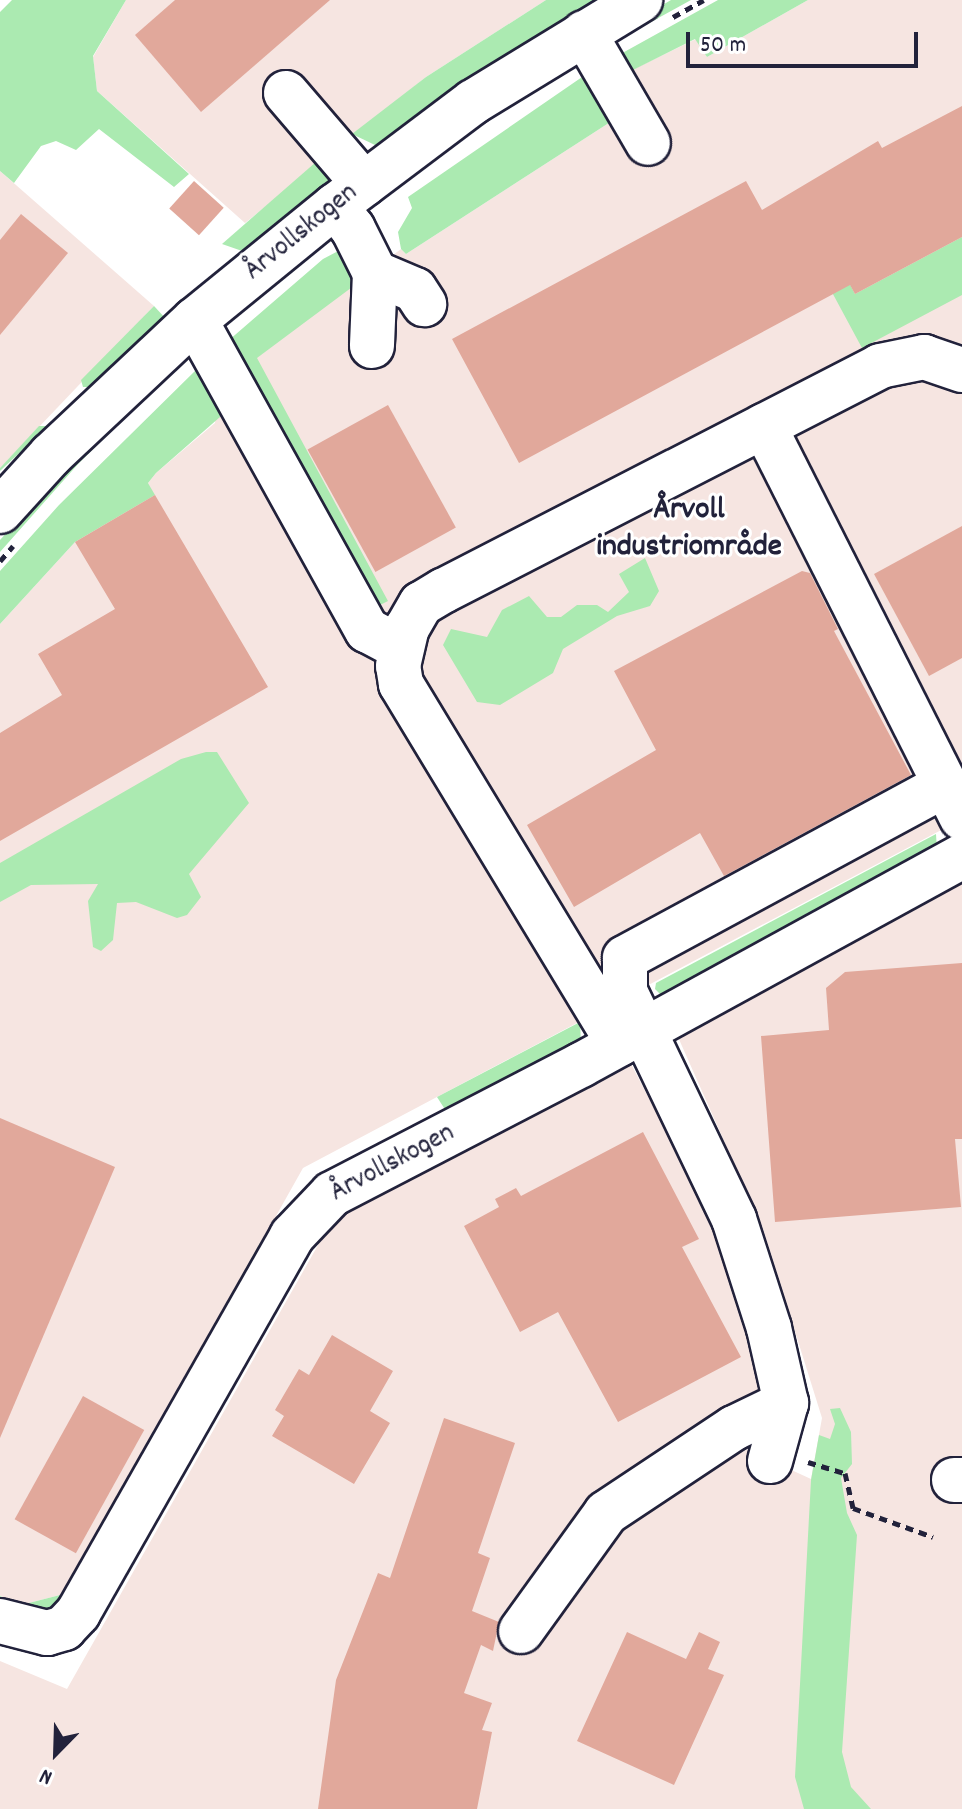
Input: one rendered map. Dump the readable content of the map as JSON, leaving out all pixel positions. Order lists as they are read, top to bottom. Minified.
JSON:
{"streets":{"street":["Årvollskogen"]},"districts":["Årvoll industriområde"],"scale_bar":"50 m","north":"bottom left"}
